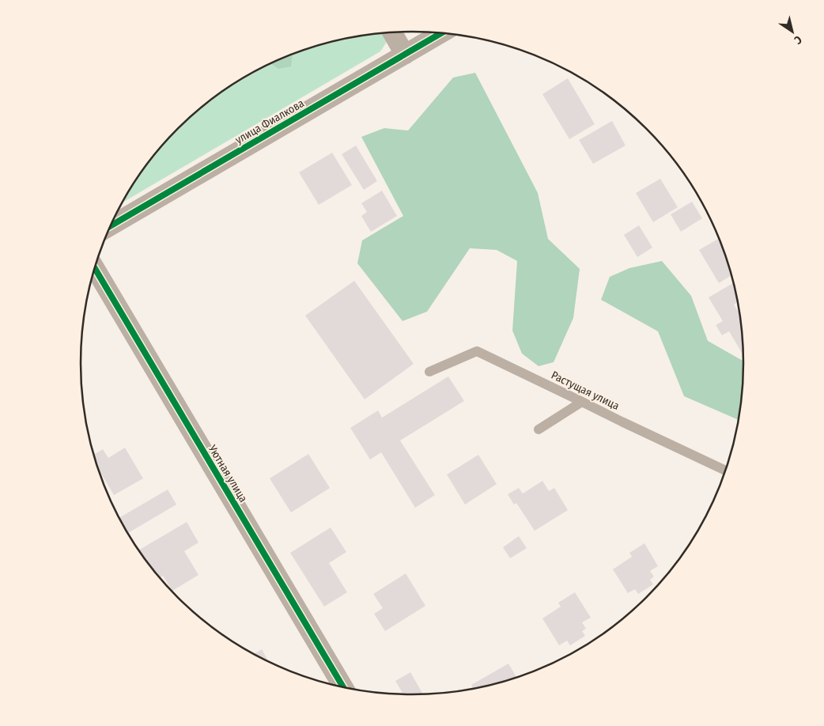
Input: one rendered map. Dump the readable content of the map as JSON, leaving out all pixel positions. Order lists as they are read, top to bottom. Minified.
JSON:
{"streets":{"street":["улица Фиалкова","Уютная улица"],"lane":["Растущая улица"]},"north":"bottom right"}
